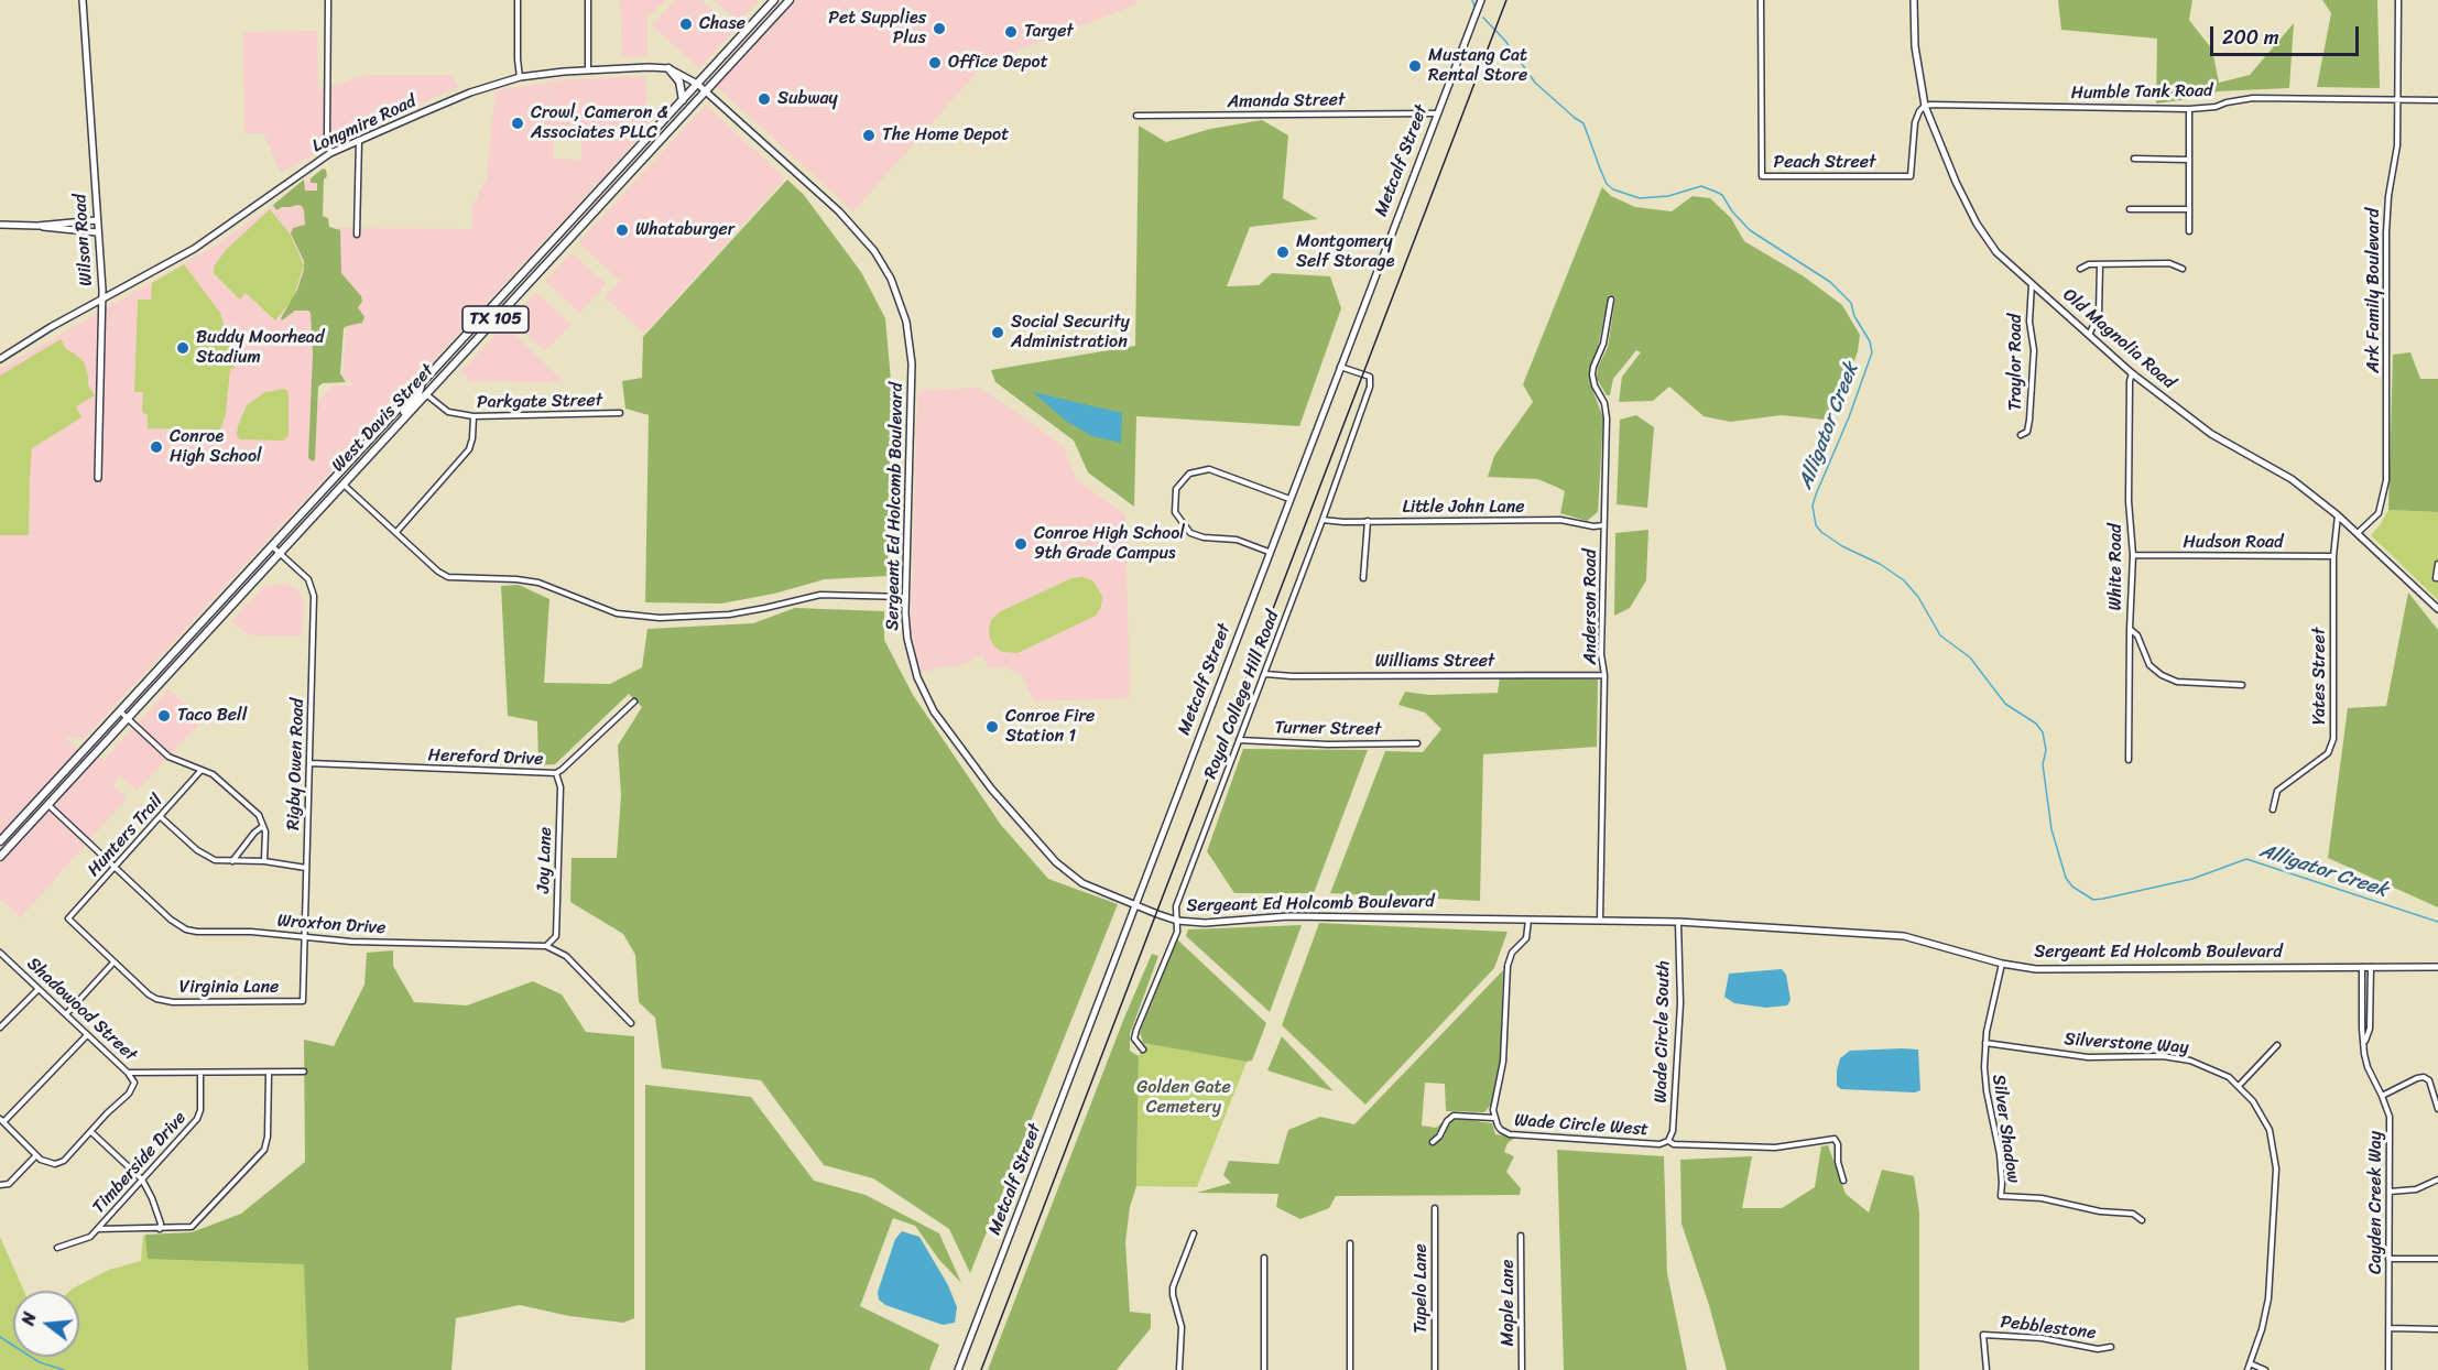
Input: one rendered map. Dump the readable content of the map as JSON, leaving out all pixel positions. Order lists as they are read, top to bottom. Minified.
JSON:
{"streets":{"main road":["TX 105","West Davis Street"],"street":["Humble Tank Road","Amanda Street","Longmire Road","Metcalf Street","Peach Street","Wilson Road","Ark Family Boulevard","Old Magnolia Road","Traylor Road","Parkgate Street","Sergeant Ed Holcomb Boulevard","Little John Lane","Hudson Road","White Road","Anderson Road","Williams Street","Yates Street","Royal College Hill Road","Turner Street","Hereford Drive","Rigby Owen Road","Hunters Trail","Joy Lane","Wroxton Drive","Virginia Lane","Shadowood Street","Wade Circle South","Silverstone Way","Wade Circle West","Silver Shadow","Timberside Drive","Cayden Creek Way","Tupelo Lane","Maple Lane","Pebblestone"]},"crossings":[["Humble Tank Road","Peach Street"],["Humble Tank Road","Ark Family Boulevard"],["Humble Tank Road","Old Magnolia Road"],["Amanda Street","Metcalf Street"],["Longmire Road","Wilson Road"],["Longmire Road","West Davis Street"],["Longmire Road","Sergeant Ed Holcomb Boulevard"],["Metcalf Street","Sergeant Ed Holcomb Boulevard"],["Metcalf Street","Royal College Hill Road"],["Peach Street","Old Magnolia Road"],["Ark Family Boulevard","Old Magnolia Road"],["Old Magnolia Road","Traylor Road"],["Old Magnolia Road","White Road"],["Old Magnolia Road","Yates Street"],["Parkgate Street","West Davis Street"],["West Davis Street","Sergeant Ed Holcomb Boulevard"],["West Davis Street","Rigby Owen Road"],["West Davis Street","Wroxton Drive"],["Sergeant Ed Holcomb Boulevard","Anderson Road"],["Sergeant Ed Holcomb Boulevard","Royal College Hill Road"],["Sergeant Ed Holcomb Boulevard","Wade Circle South"],["Sergeant Ed Holcomb Boulevard","Silver Shadow"],["Sergeant Ed Holcomb Boulevard","Cayden Creek Way"],["Little John Lane","Anderson Road"],["Little John Lane","Royal College Hill Road"],["Hudson Road","White Road"],["Hudson Road","Yates Street"],["Anderson Road","Williams Street"],["Williams Street","Royal College Hill Road"],["Royal College Hill Road","Turner Street"],["Hereford Drive","Rigby Owen Road"],["Hereford Drive","Joy Lane"],["Rigby Owen Road","Wroxton Drive"],["Rigby Owen Road","Virginia Lane"],["Hunters Trail","Wroxton Drive"],["Hunters Trail","Virginia Lane"],["Joy Lane","Wroxton Drive"],["Shadowood Street","Timberside Drive"],["Wade Circle South","Wade Circle West"],["Silverstone Way","Silver Shadow"]],"water":["Alligator Creek"],"parks":["Golden Gate Cemetery"],"places":["Chase","Pet Supplies Plus","Target","Office Depot","Mustang Cat Rental Store","Subway","Crowl, Cameron & Associates PLLC","The Home Depot","Whataburger","Montgomery Self Storage","Social Security Administration","Buddy Moorhead Stadium","Conroe High School","Conroe High School 9th Grade Campus","Taco Bell","Conroe Fire Station 1"],"scale_bar":"200 m","north":"left"}
